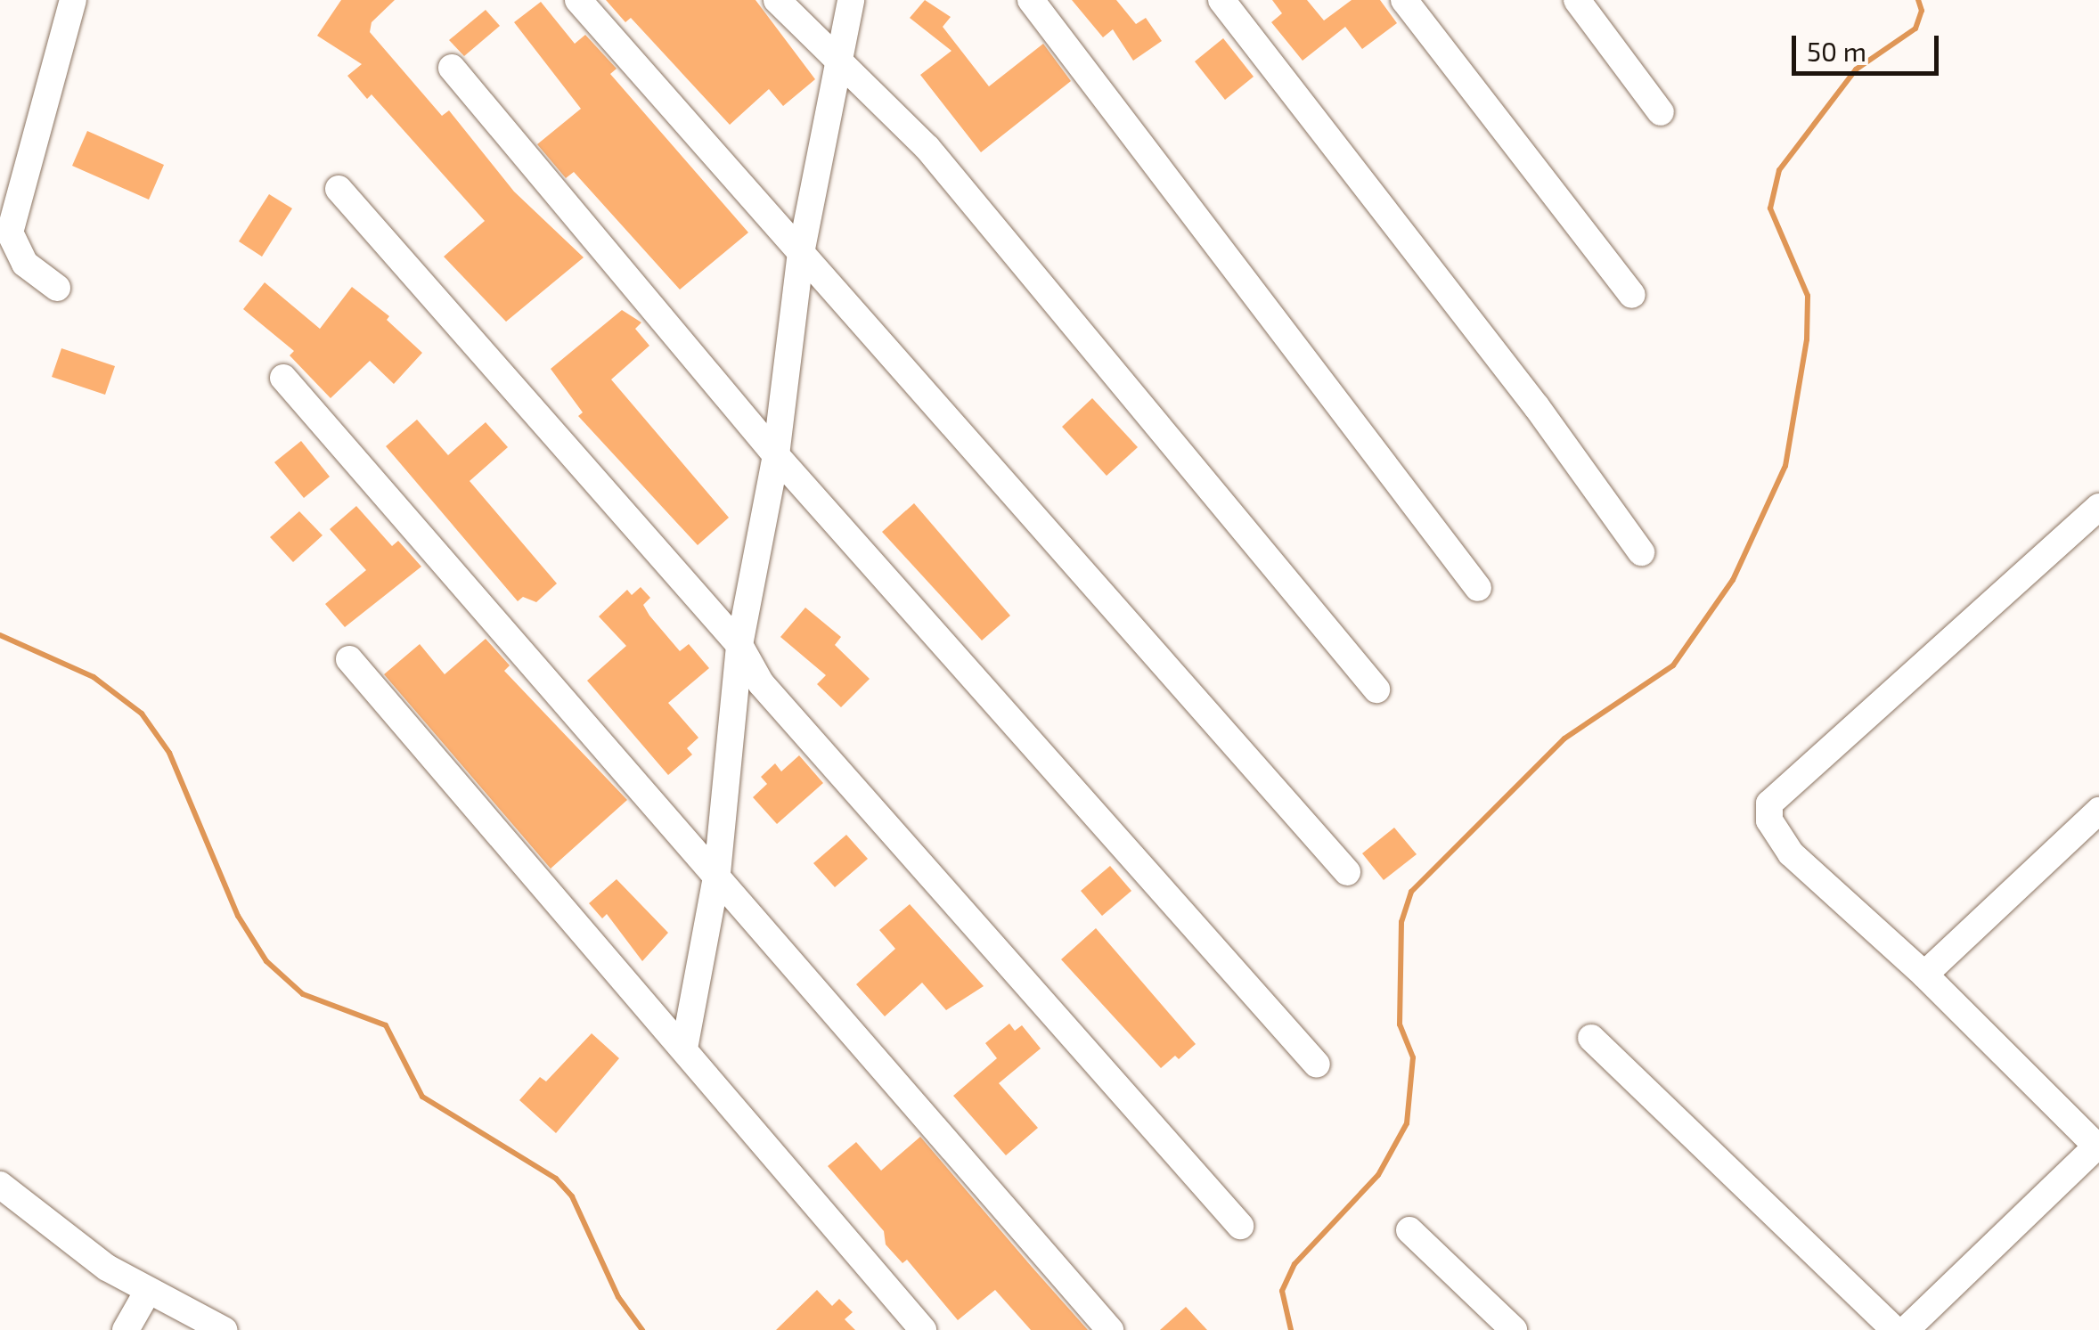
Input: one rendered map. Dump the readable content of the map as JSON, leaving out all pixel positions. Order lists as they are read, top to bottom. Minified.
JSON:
{"scale_bar":"50 m"}
